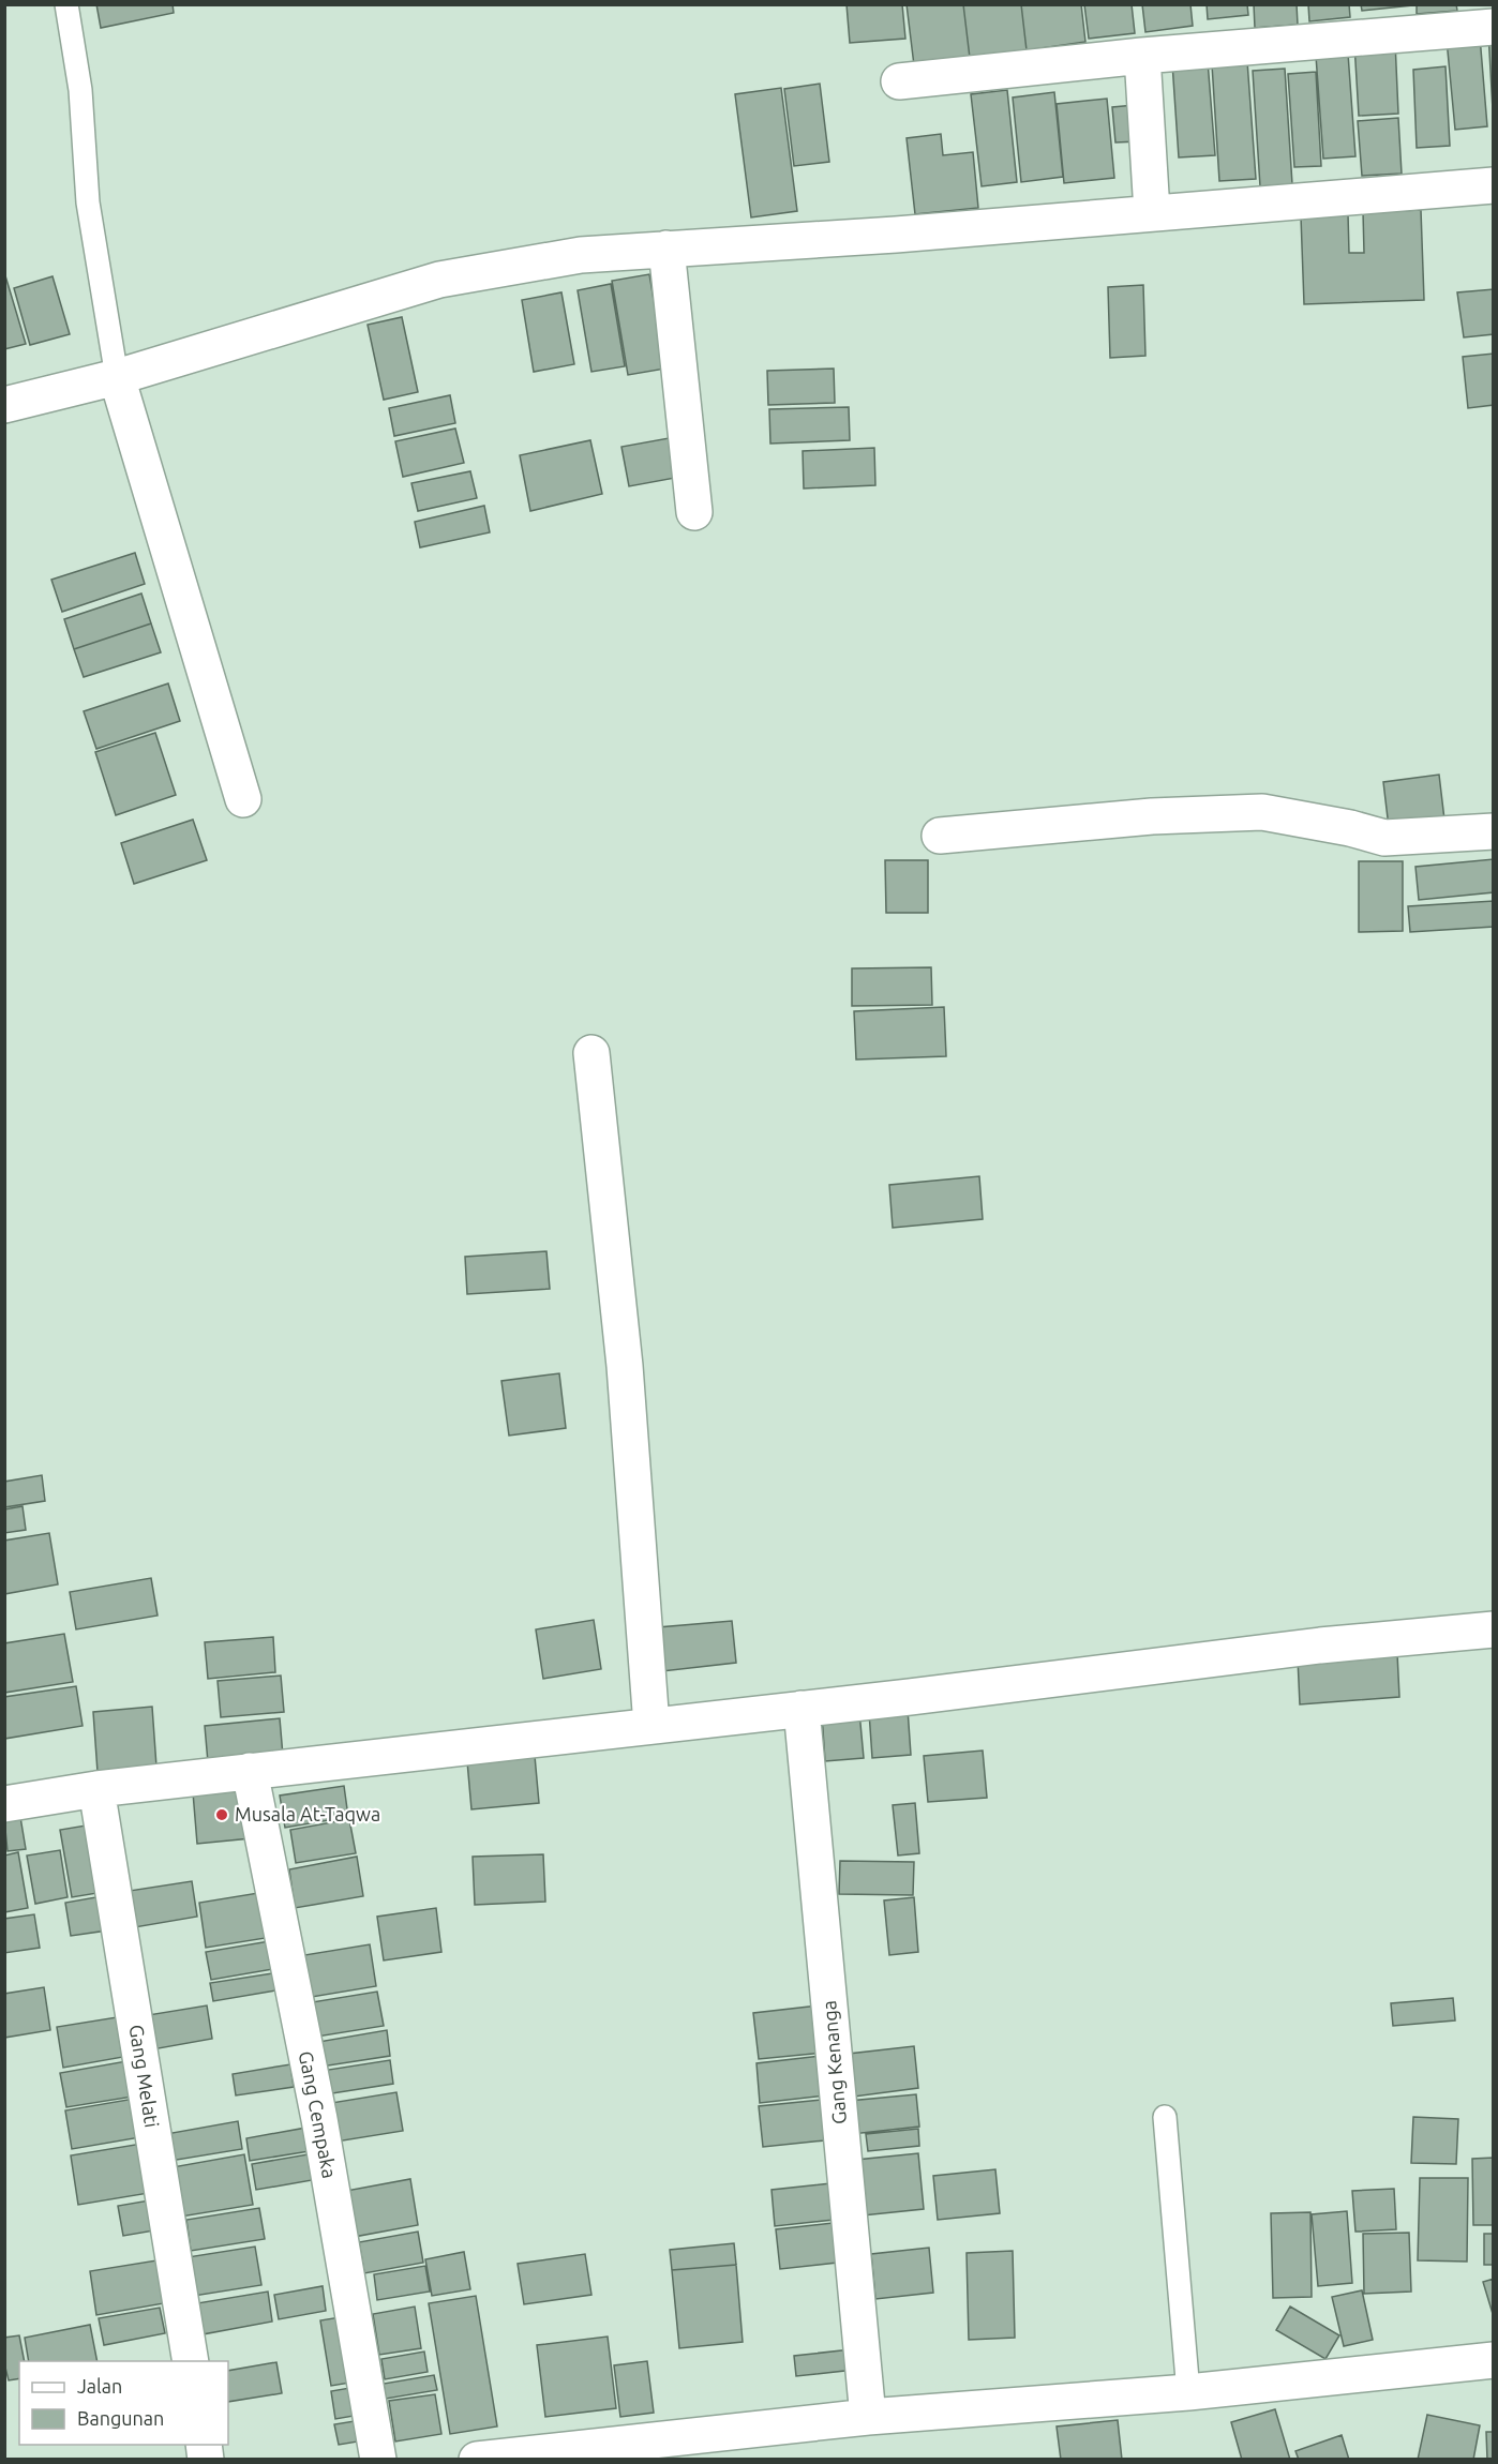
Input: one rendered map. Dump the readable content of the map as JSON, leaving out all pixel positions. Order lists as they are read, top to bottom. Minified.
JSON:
{"streets":{"street":["Gang Kenanga","Gang Melati","Gang Cempaka"]},"places":["Musala At-Taqwa"],"legend":["Jalan","Bangunan"]}
